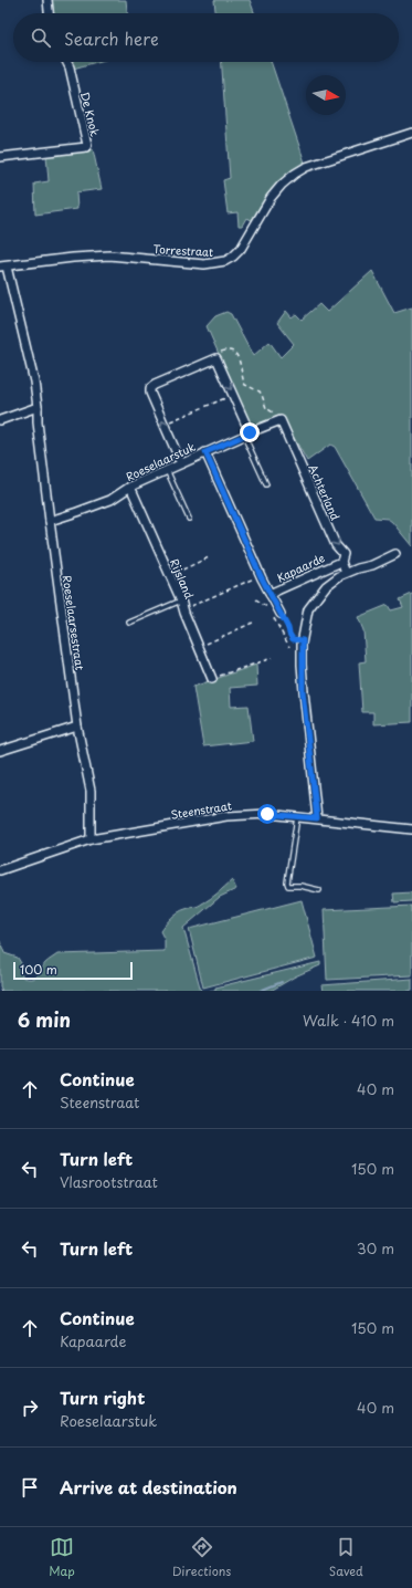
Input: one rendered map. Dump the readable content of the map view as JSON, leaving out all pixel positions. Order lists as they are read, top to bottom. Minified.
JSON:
{"streets":{"street":["De Knok","Torrestraat","Roeselaarstuk","Achterland","Kapaarde","Rijsland","Roeselaarsestraat","Steenstraat"]},"crossings":[["Torrestraat","Roeselaarsestraat"],["Roeselaarstuk","Achterland"],["Roeselaarstuk","Kapaarde"],["Roeselaarstuk","Rijsland"],["Roeselaarstuk","Roeselaarsestraat"],["Achterland","Kapaarde"],["Roeselaarsestraat","Steenstraat"]],"one_way":["Achterland"],"scale_bar":"100 m","north":"right","page":{"search":"Search here","scale":"100 m","heading":["6 min","Walk · 410 m"],"list":[["Continue","Steenstraat","40 m"],["Turn left","Vlasrootstraat","150 m"],["Turn left","30 m"],["Continue","Kapaarde","150 m"],["Turn right","Roeselaarstuk","40 m"],"Arrive at destination"],"nav":["Map","Directions","Saved"]}}
